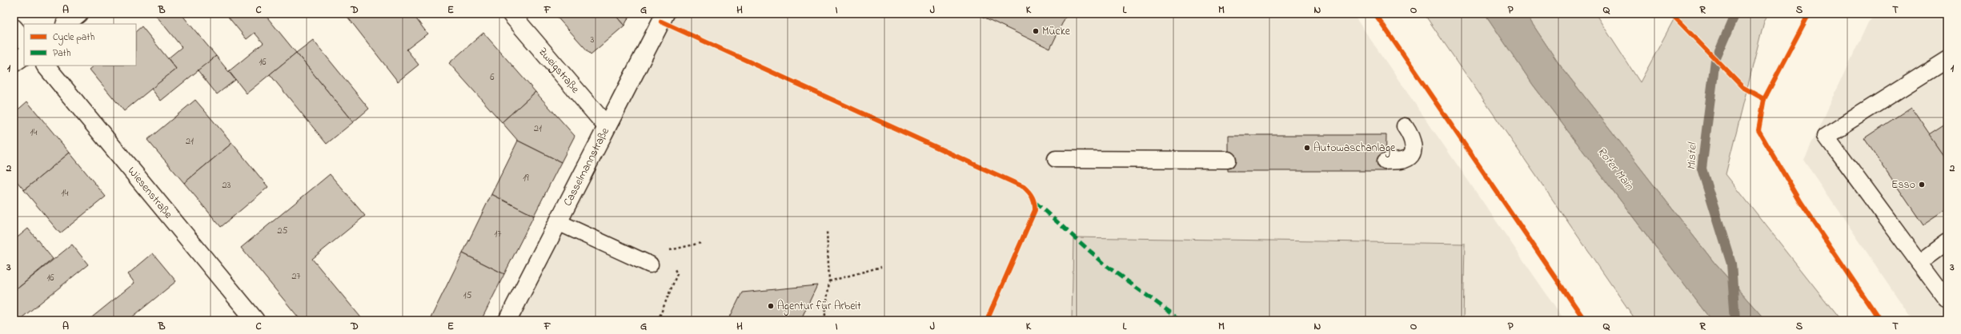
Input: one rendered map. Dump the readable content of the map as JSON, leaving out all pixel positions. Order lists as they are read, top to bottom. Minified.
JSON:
{"streets":{"street":["Zweigstraße","Casselmannstraße","Wiesenstraße"]},"crossings":[["Zweigstraße","Casselmannstraße"]],"water":["Mistel","Roter Main"],"places":["Mücke","Autowaschanlage","Esso","Agentur für Arbeit"],"house_numbers":["3","16","6","21","14","21","19","23","14","25","17","27","16","15"],"legend":["Cycle path","Path"],"grid":{"columns":["A","B","C","D","E","F","G","H","I","J","K","L","M","N","O","P","Q","R","S","T"],"rows":["1","2","3"]}}
